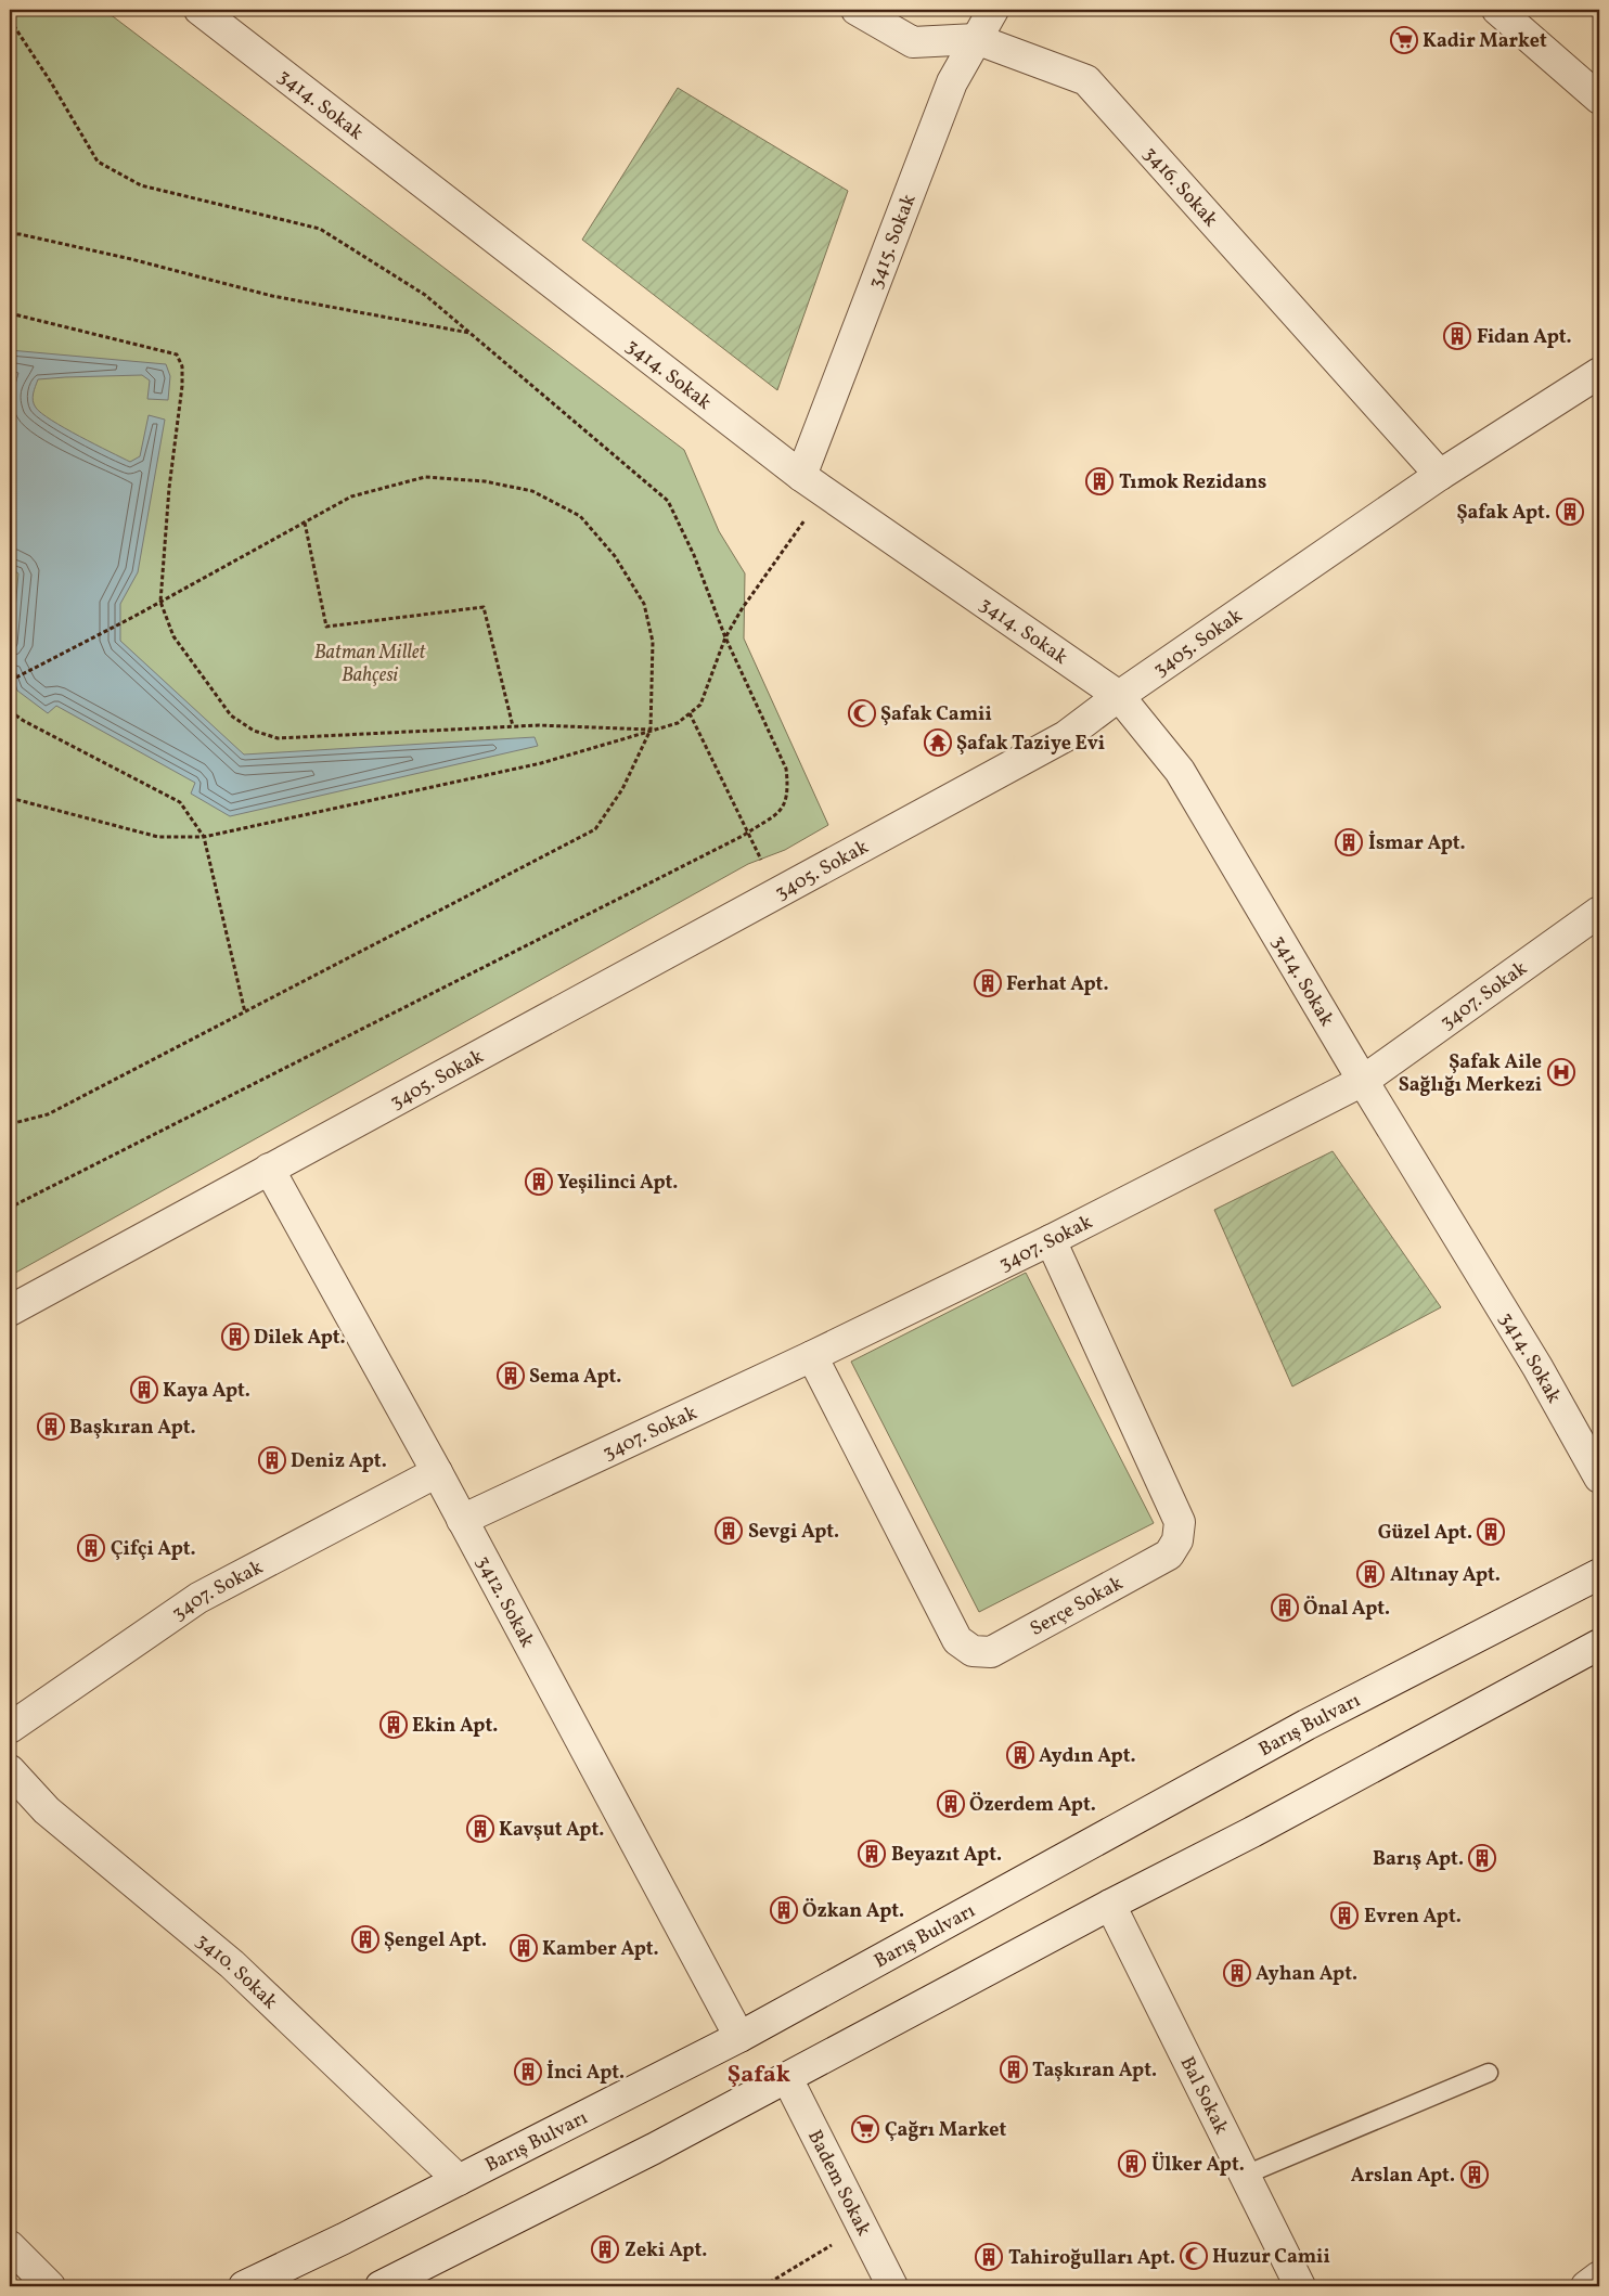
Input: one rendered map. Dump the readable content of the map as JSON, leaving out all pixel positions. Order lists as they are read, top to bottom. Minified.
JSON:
{"streets":{"street":["3414. Sokak","3416. Sokak","3415. Sokak","3405. Sokak","3407. Sokak","3412. Sokak","Serçe Sokak","Barış Bulvarı","3410. Sokak","Bal Sokak","Badem Sokak"]},"crossings":[["3414. Sokak","3415. Sokak"],["3414. Sokak","3405. Sokak"],["3414. Sokak","3407. Sokak"],["3416. Sokak","3415. Sokak"],["3416. Sokak","3405. Sokak"],["3405. Sokak","3412. Sokak"],["3407. Sokak","3412. Sokak"],["3407. Sokak","Serçe Sokak"],["3412. Sokak","Barış Bulvarı"],["Barış Bulvarı","3410. Sokak"]],"districts":["Şafak"],"parks":["Batman Millet Bahçesi"],"places":{"supermarket":["Kadir Market","Çağrı Market"],"building":["Fidan Apt.","Tımok Rezidans","Şafak Apt.","İsmar Apt.","Ferhat Apt.","Yeşilinci Apt.","Dilek Apt.","Sema Apt.","Kaya Apt.","Başkıran Apt.","Deniz Apt.","Sevgi Apt.","Güzel Apt.","Çifçi Apt.","Altınay Apt.","Önal Apt.","Ekin Apt.","Aydın Apt.","Özerdem Apt.","Kavşut Apt.","Beyazıt Apt.","Barış Apt.","Özkan Apt.","Evren Apt.","Şengel Apt.","Kamber Apt.","Ayhan Apt.","Taşkıran Apt.","İnci Apt.","Ülker Apt.","Arslan Apt.","Zeki Apt.","Tahiroğulları Apt."],"mosque":["Şafak Camii","Huzur Camii"],"temple":["Şafak Taziye Evi"],"hospital":["Şafak Aile Sağlığı Merkezi"]}}
